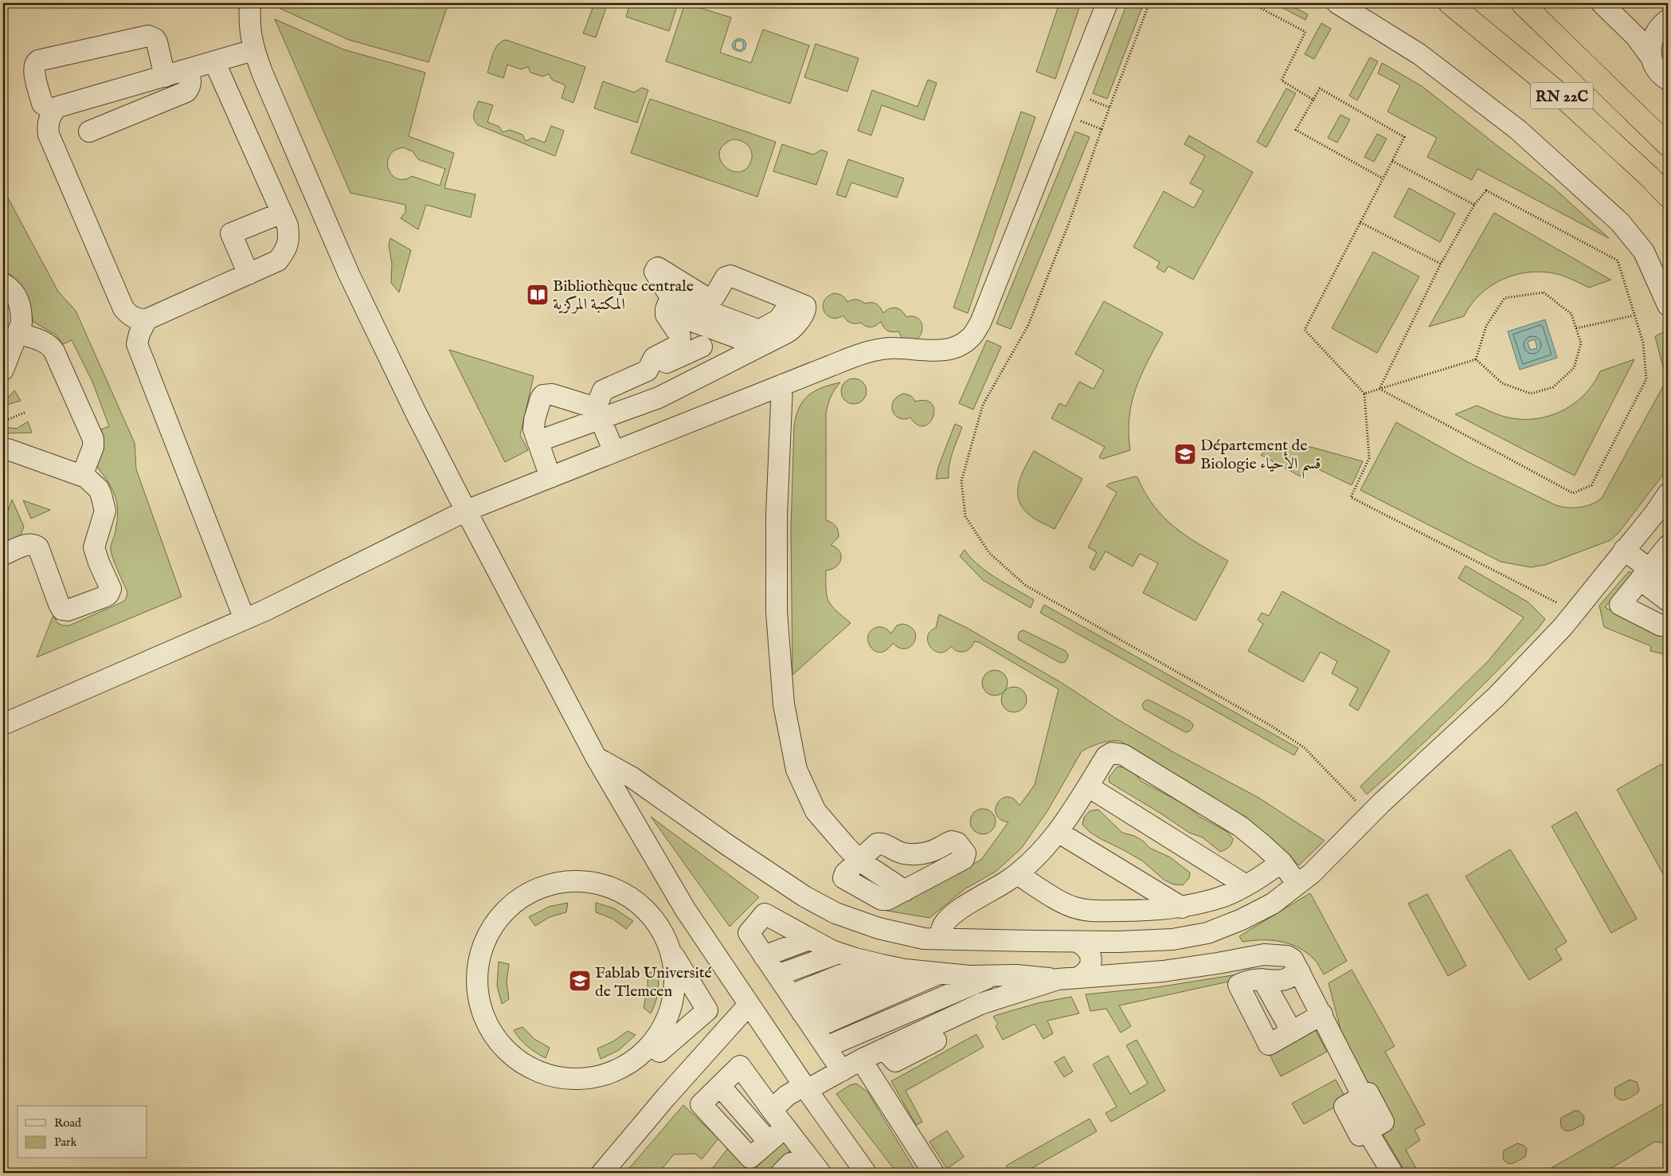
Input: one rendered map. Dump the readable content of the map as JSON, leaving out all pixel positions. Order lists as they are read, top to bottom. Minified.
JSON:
{"streets":{"highway":["RN 22C"]},"places":{"library":["Bibliothèque centrale المكتبة المركزية"],"school or university":["Département de Biologie قسم الأحياء","Fablab Université de Tlemcen"]},"legend":["Road","Park"]}
